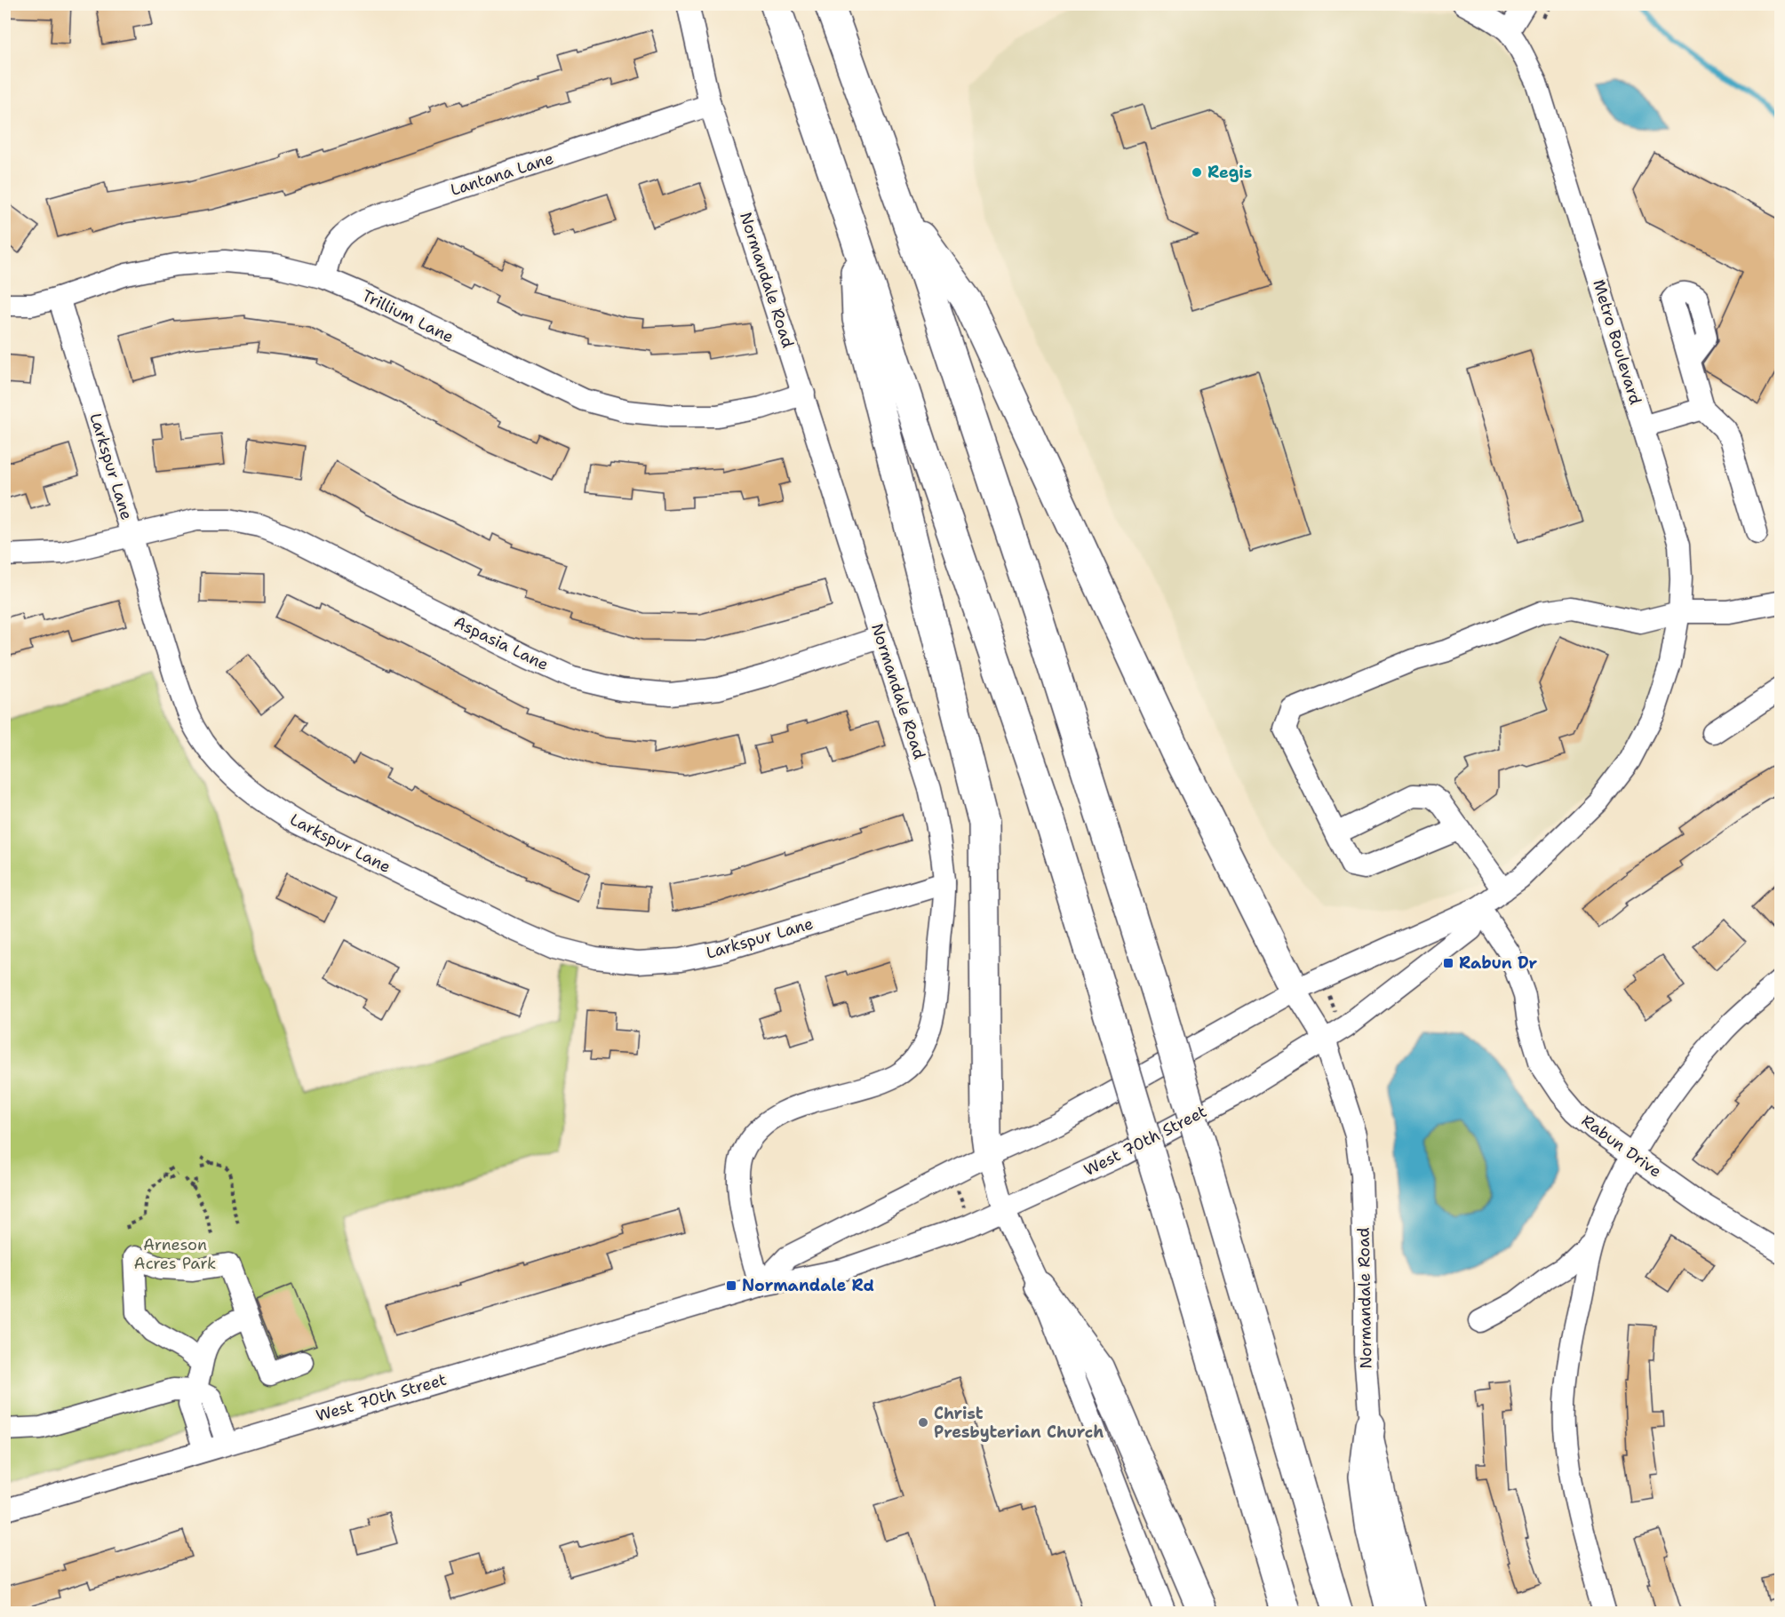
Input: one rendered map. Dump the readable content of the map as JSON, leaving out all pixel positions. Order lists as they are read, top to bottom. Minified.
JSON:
{"streets":{"street":["Lantana Lane","Normandale Road","Trillium Lane","Metro Boulevard","Larkspur Lane","Aspasia Lane","West 70th Street","Rabun Drive"]},"crossings":[["Lantana Lane","Normandale Road"],["Lantana Lane","Trillium Lane"],["Normandale Road","Trillium Lane"],["Normandale Road","Larkspur Lane"],["Normandale Road","Aspasia Lane"],["Normandale Road","West 70th Street"],["Trillium Lane","Larkspur Lane"],["Larkspur Lane","Aspasia Lane"],["West 70th Street","Rabun Drive"]],"parks":["Arneson Acres Park"],"places":{"other":["Regis","Christ Presbyterian Church"],"transit":["Rabun Dr","Normandale Rd"]}}
